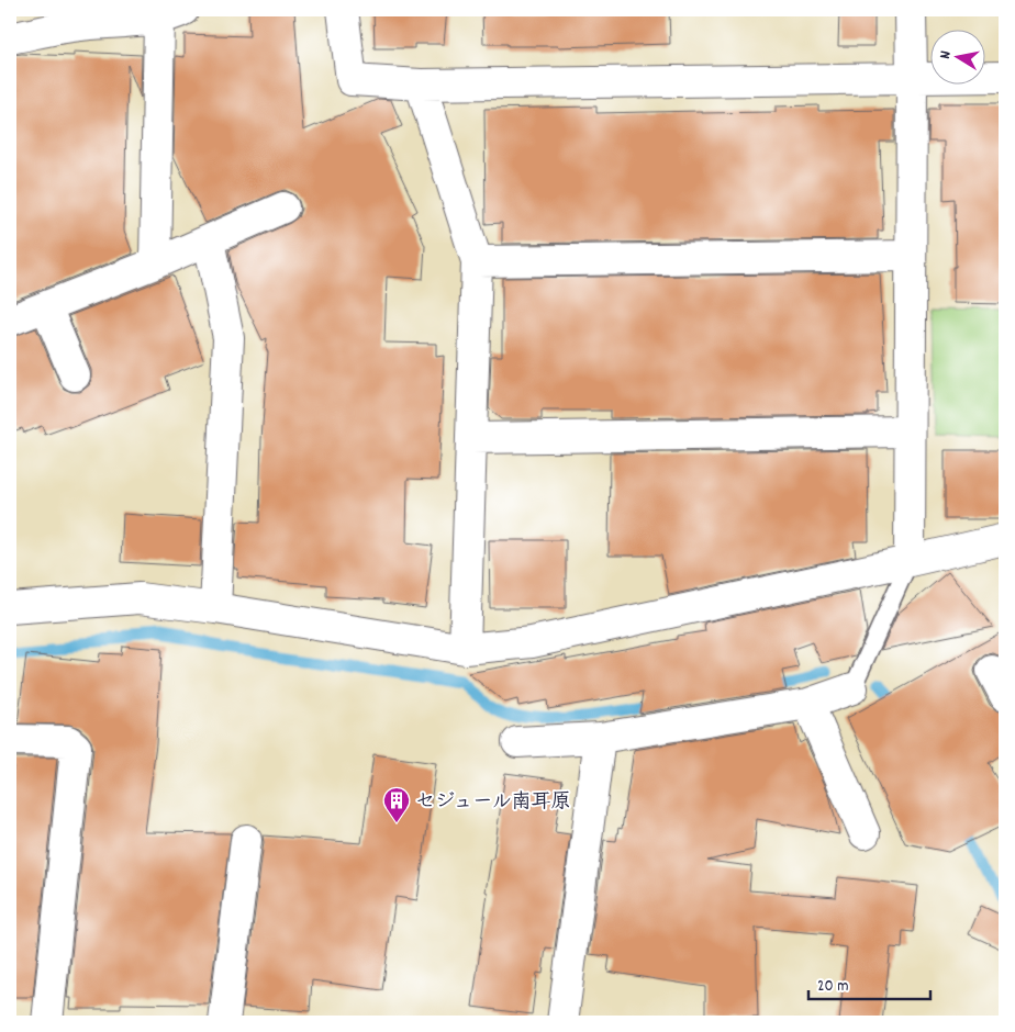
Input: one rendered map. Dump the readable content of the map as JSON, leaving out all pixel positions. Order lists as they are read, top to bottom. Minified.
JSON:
{"places":{"building":["セジュール南耳原"]},"scale_bar":"20 m","north":"left"}
